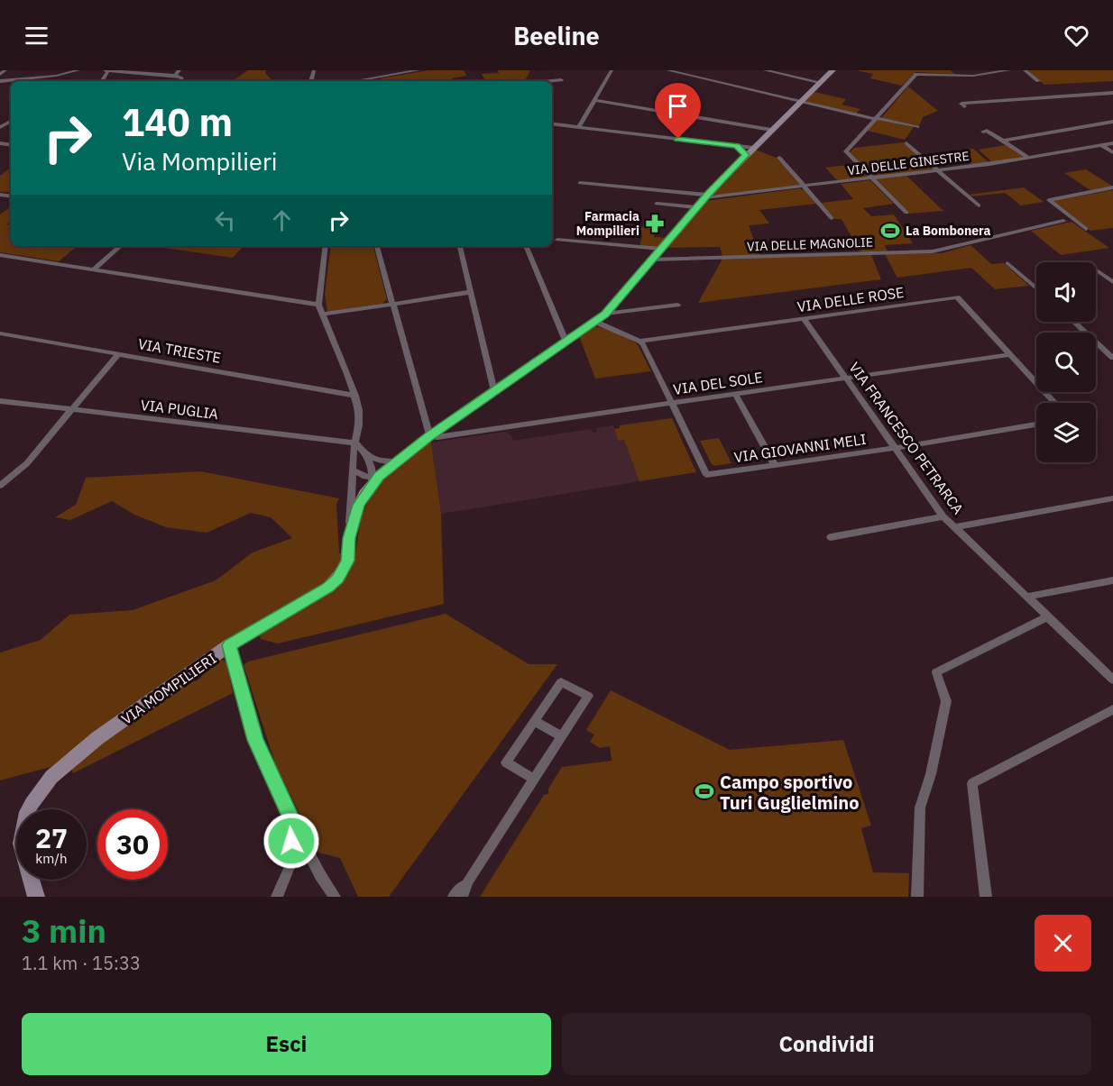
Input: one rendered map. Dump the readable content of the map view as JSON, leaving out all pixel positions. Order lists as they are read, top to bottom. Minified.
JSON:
{"streets":{"street":["VIA DELLE GINESTRE","VIA DELLE MAGNOLIE","VIA DELLE ROSE","VIA TRIESTE","VIA DEL SOLE","VIA PUGLIA","VIA FRANCESCO PETRARCA","VIA GIOVANNI MELI","VIA MOMPILIERI"]},"crossings":[["VIA DELLE GINESTRE","VIA MOMPILIERI"],["VIA DELLE MAGNOLIE","VIA MOMPILIERI"],["VIA DELLE ROSE","VIA DEL SOLE"],["VIA DELLE ROSE","VIA FRANCESCO PETRARCA"],["VIA DELLE ROSE","VIA GIOVANNI MELI"],["VIA DEL SOLE","VIA FRANCESCO PETRARCA"],["VIA DEL SOLE","VIA GIOVANNI MELI"],["VIA DEL SOLE","VIA MOMPILIERI"],["VIA FRANCESCO PETRARCA","VIA GIOVANNI MELI"]],"places":{"pharmacy":["Farmacia Mompilieri"],"sports":["La Bombonera","Campo sportivo Turi Guglielmino"]},"page":{"header":"Beeline","turn":["140 m","Via Mompilieri"],"speed":"27 km/h","limit":"30","heading":["3 min","1.1 km · 15:33"],"buttons":["Esci","Condividi"]}}
